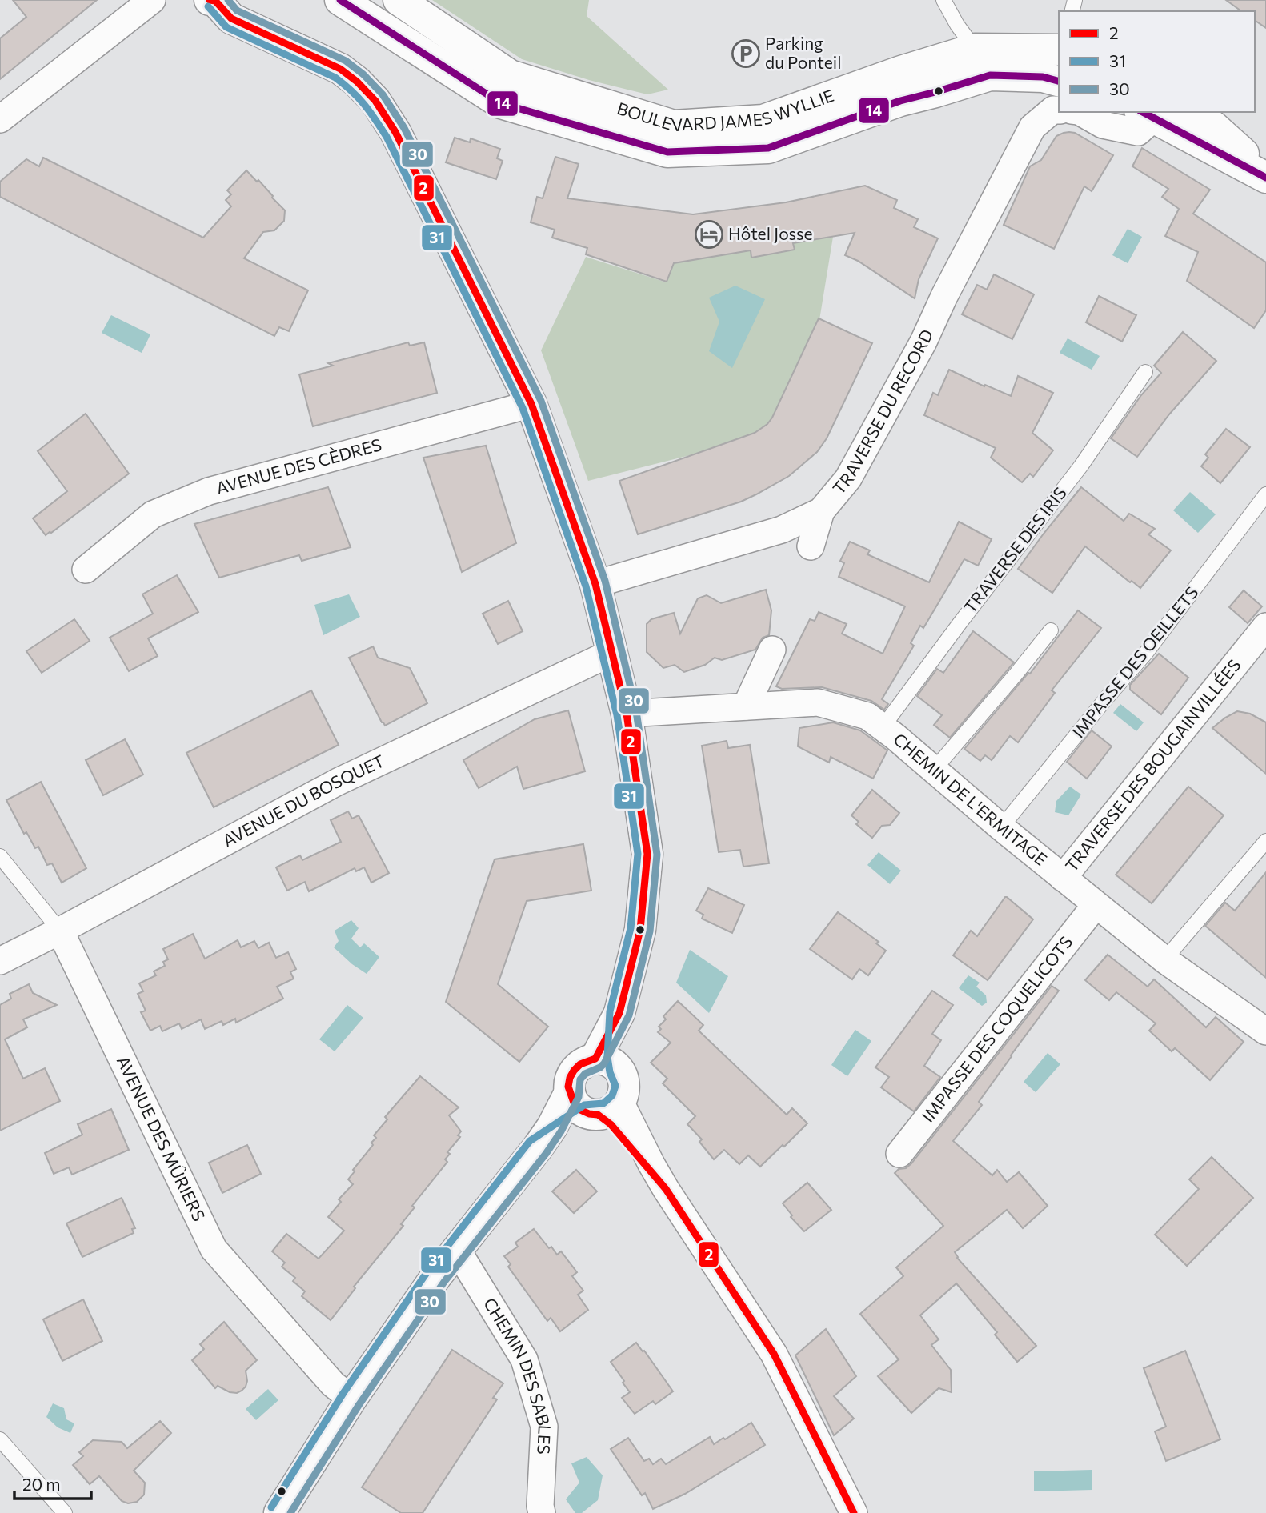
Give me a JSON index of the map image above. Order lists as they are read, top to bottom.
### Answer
{
  "streets": {
    "street": [
      "BOULEVARD JAMES WYLLIE",
      "TRAVERSE DU RECORD",
      "AVENUE DES CÈDRES",
      "TRAVERSE DES BOUGAINVILLÉES",
      "CHEMIN DE L'ERMITAGE",
      "AVENUE DU BOSQUET",
      "IMPASSE DES COQUELICOTS",
      "AVENUE DES MÛRIERS",
      "CHEMIN DES SABLES"
    ],
    "lane": ["TRAVERSE DES IRIS", "IMPASSE DES OEILLETS"]
  },
  "crossings": [
    ["TRAVERSE DES IRIS", "CHEMIN DE L'ERMITAGE"],
    ["IMPASSE DES OEILLETS", "CHEMIN DE L'ERMITAGE"],
    ["TRAVERSE DES BOUGAINVILLÉES", "CHEMIN DE L'ERMITAGE"],
    ["CHEMIN DE L'ERMITAGE", "IMPASSE DES COQUELICOTS"],
    ["AVENUE DU BOSQUET", "AVENUE DES MÛRIERS"]
  ],
  "places": {
    "parking": ["Parking du Ponteil"],
    "hotel": ["Hôtel Josse"]
  },
  "lines": [
    "transit line 2",
    "transit line 30",
    "transit line 14",
    "transit line 31"
  ],
  "legend": ["2", "31", "30"],
  "scale_bar": "20 m"
}
